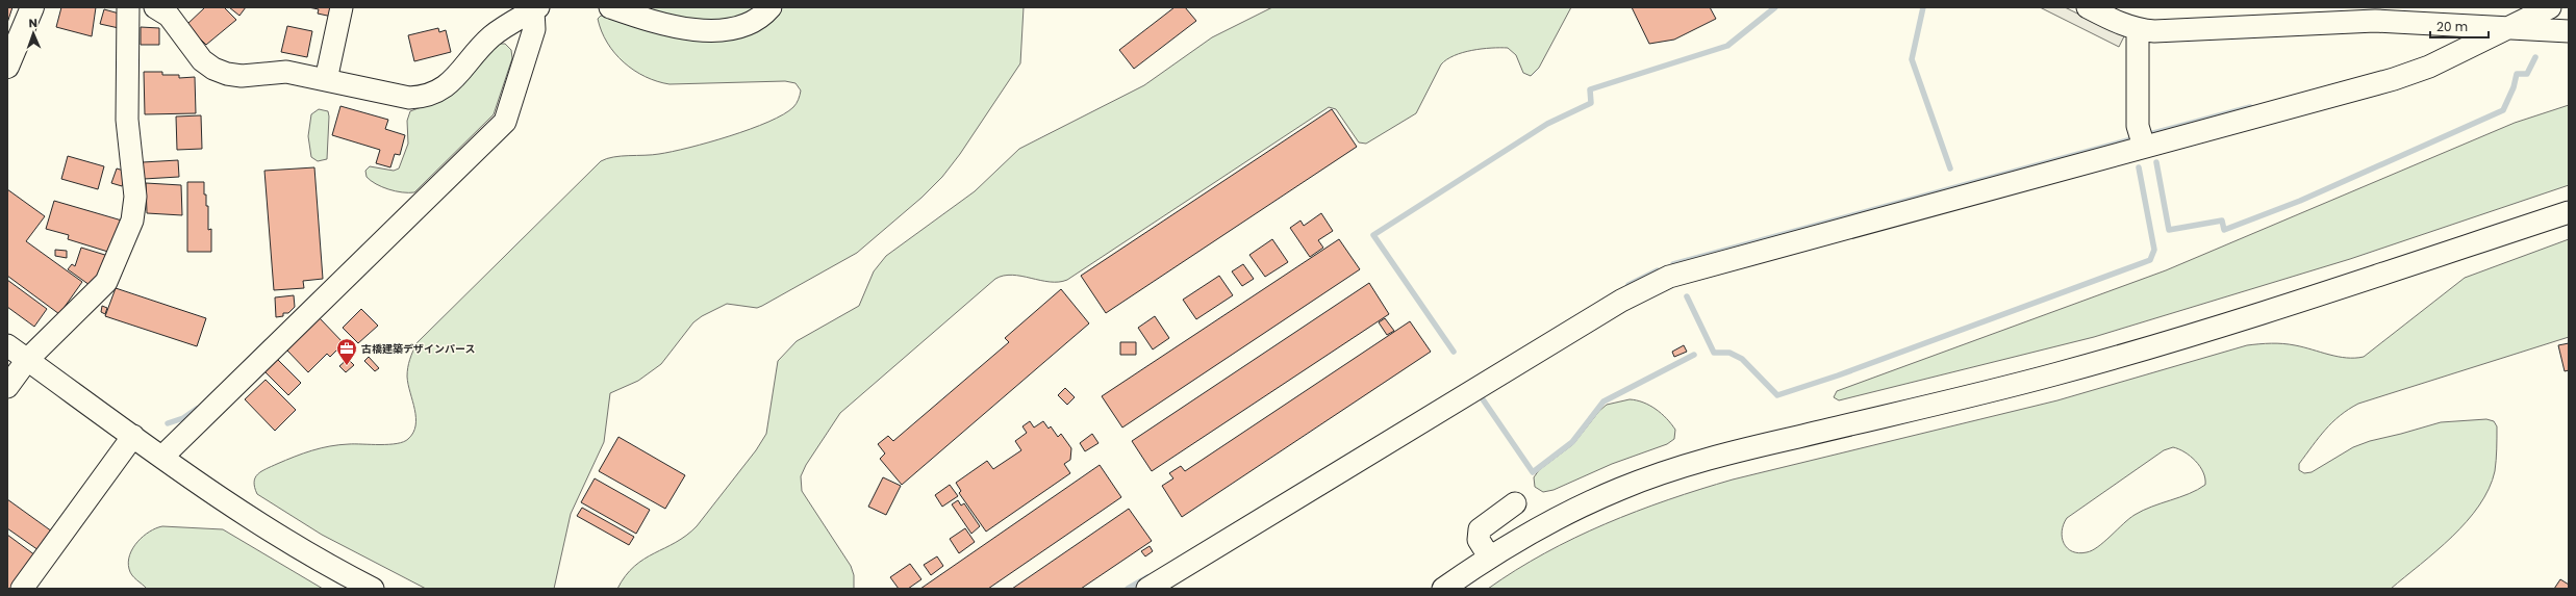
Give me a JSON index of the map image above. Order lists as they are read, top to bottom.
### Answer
{
  "places": {
    "office": ["古橋建築デザインパース"]
  },
  "scale_bar": "20 m",
  "north": "top"
}
